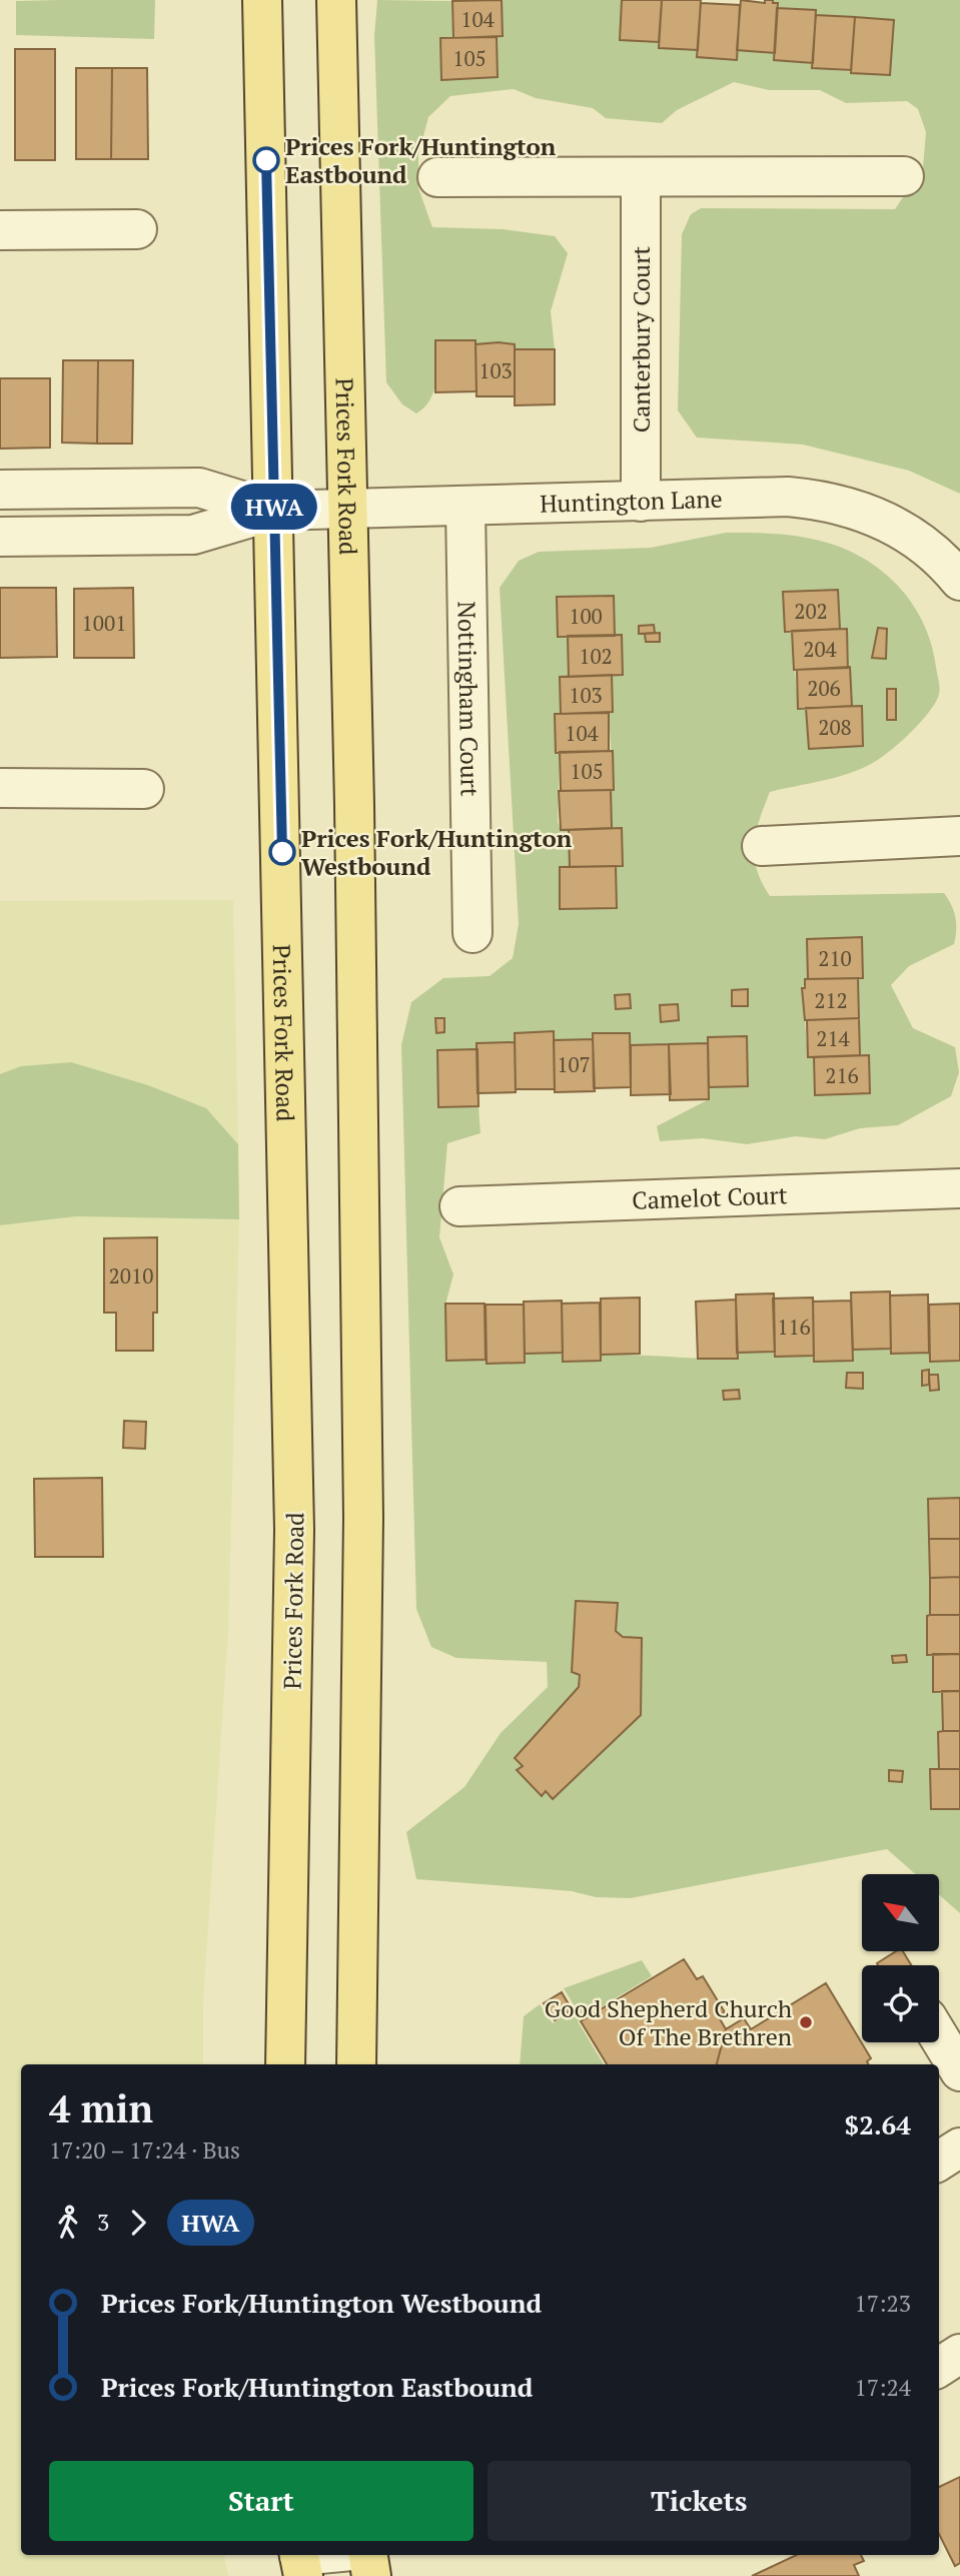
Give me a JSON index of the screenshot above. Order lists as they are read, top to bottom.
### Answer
{
  "streets": {
    "main road": ["Prices Fork Road"],
    "street": [
      "Canterbury Court",
      "Huntington Lane",
      "Nottingham Court",
      "Camelot Court"
    ]
  },
  "crossings": [
    ["Canterbury Court", "Huntington Lane"],
    ["Prices Fork Road", "Huntington Lane"],
    ["Huntington Lane", "Nottingham Court"]
  ],
  "places": ["Prices Fork/Huntington Eastbound", "Prices Fork/Huntington Westbound", "Good Shepherd Church Of The Brethren"],
  "lines": ["bus line HWA"],
  "house_numbers": [
    "104",
    "105",
    "103",
    "202",
    "100",
    "1001",
    "204",
    "102",
    "206",
    "103",
    "208",
    "104",
    "105",
    "210",
    "212",
    "214",
    "107",
    "216",
    "2010",
    "116"
  ],
  "north": "top left",
  "page": {
    "on_map": "HWA",
    "heading": ["4 min", "17:20 – 17:24 · Bus", "$2.64"],
    "legs": ["3", "HWA"],
    "list": [
      {
        "name": "Prices Fork/Huntington Westbound",
        "value": "17:23"
      },
      {
        "name": "Prices Fork/Huntington Eastbound",
        "value": "17:24"
      }
    ],
    "buttons": ["Start", "Tickets"]
  }
}
